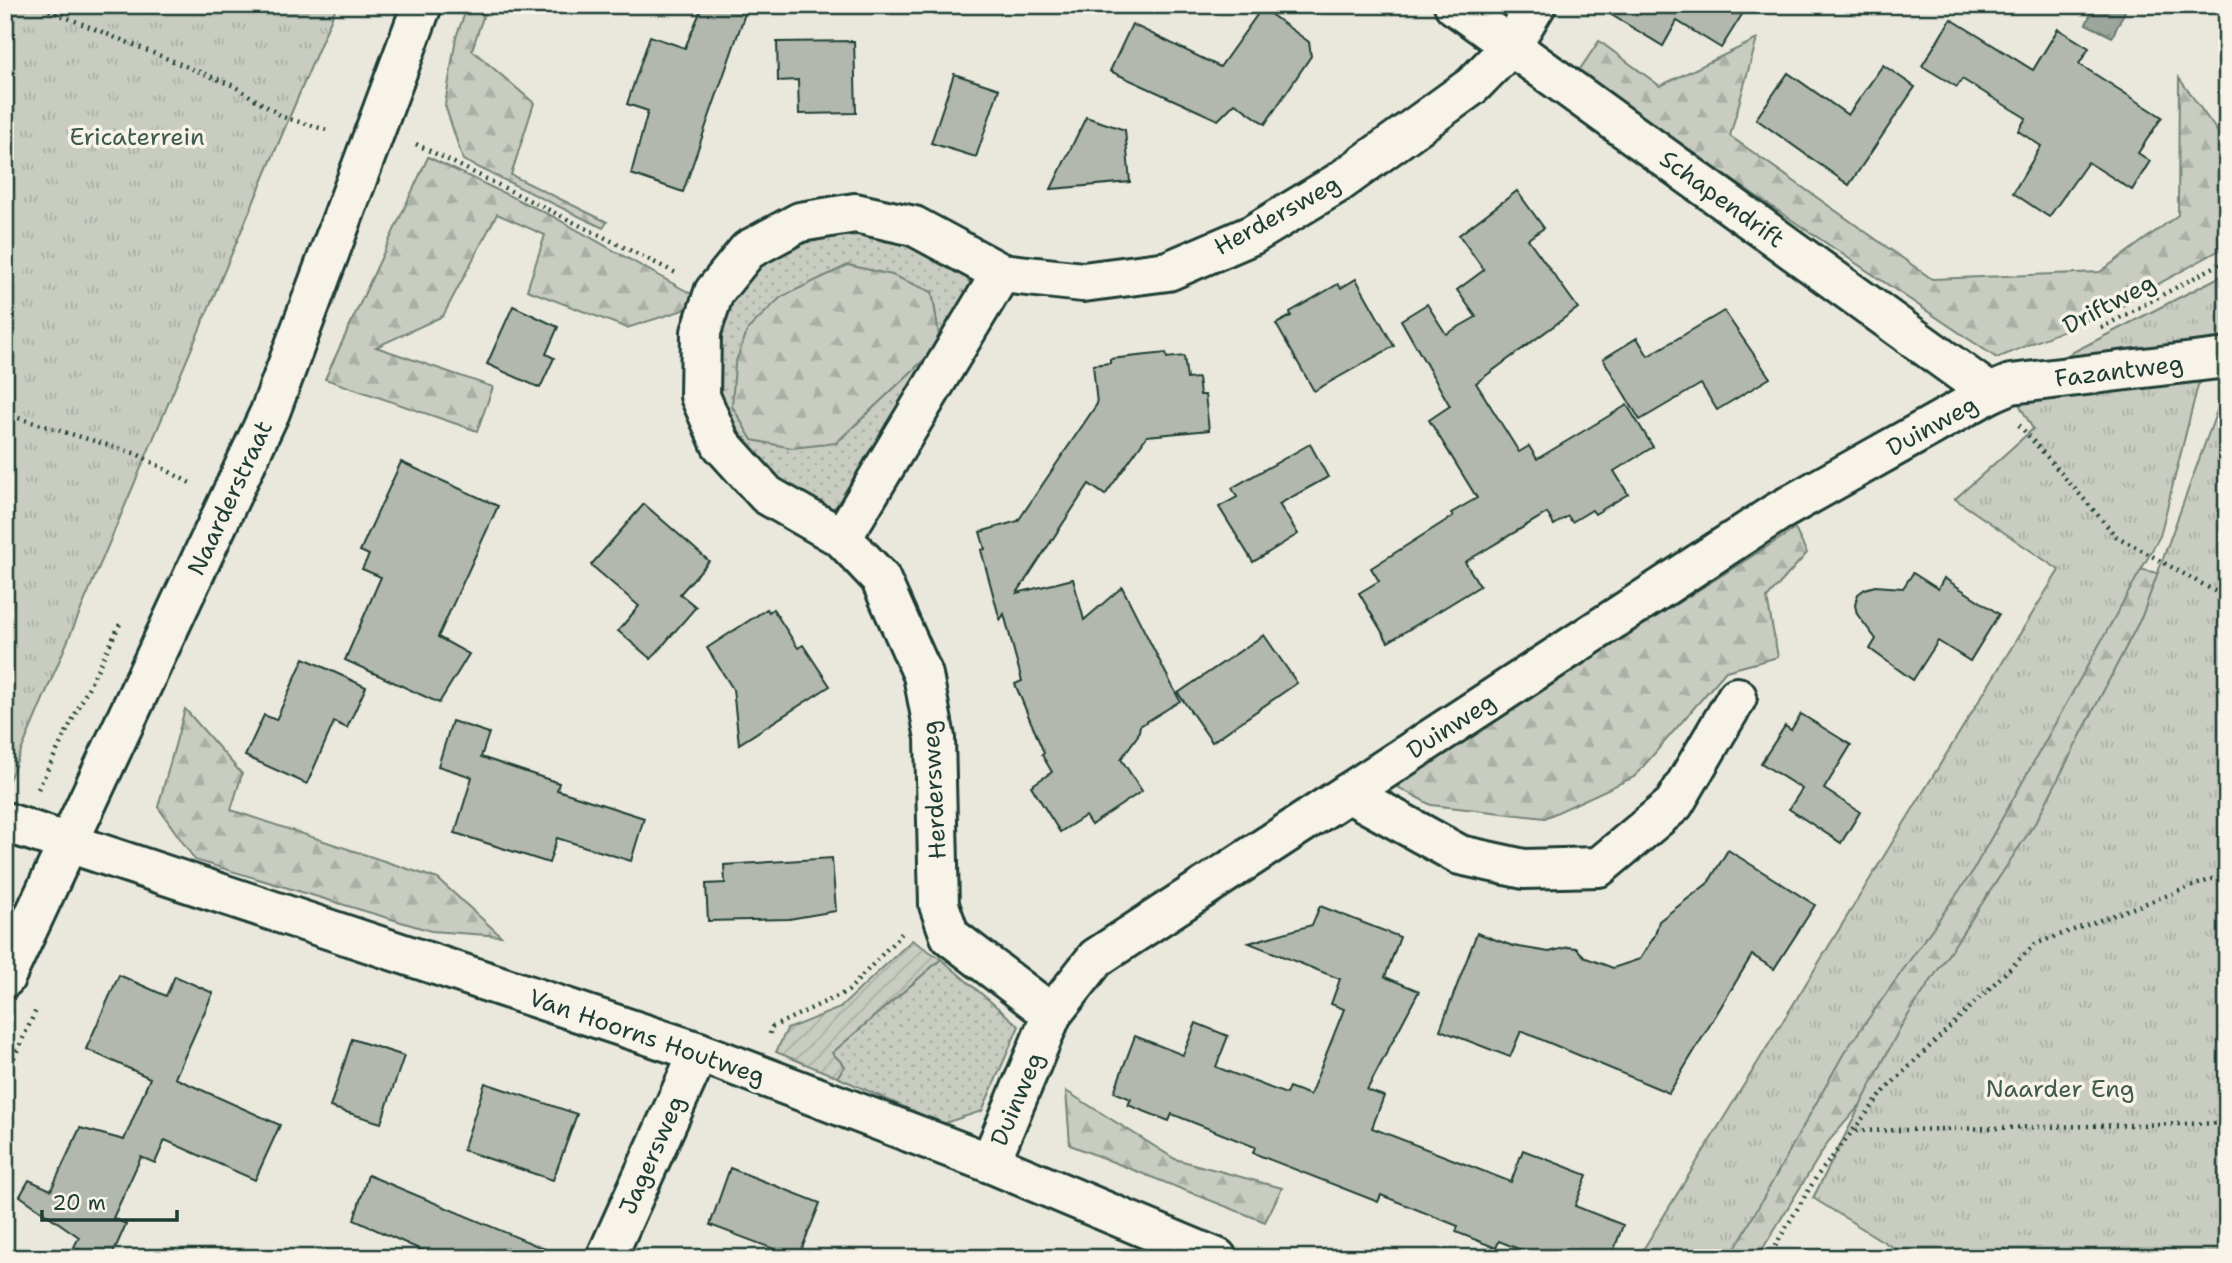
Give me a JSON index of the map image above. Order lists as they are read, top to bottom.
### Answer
{
  "streets": {
    "street": [
      "Schapendrift",
      "Herdersweg",
      "Fazantweg",
      "Duinweg",
      "Naarderstraat",
      "Van Hoorns Houtweg",
      "Jagersweg"
    ],
    "path": ["Driftweg"]
  },
  "crossings": [
    ["Schapendrift", "Herdersweg"],
    ["Schapendrift", "Fazantweg"],
    ["Schapendrift", "Duinweg"],
    ["Herdersweg", "Duinweg"],
    ["Fazantweg", "Duinweg"],
    ["Duinweg", "Van Hoorns Houtweg"],
    ["Naarderstraat", "Van Hoorns Houtweg"],
    ["Van Hoorns Houtweg", "Jagersweg"]
  ],
  "parks": ["Ericaterrein", "Naarder Eng"],
  "scale_bar": "20 m"
}
